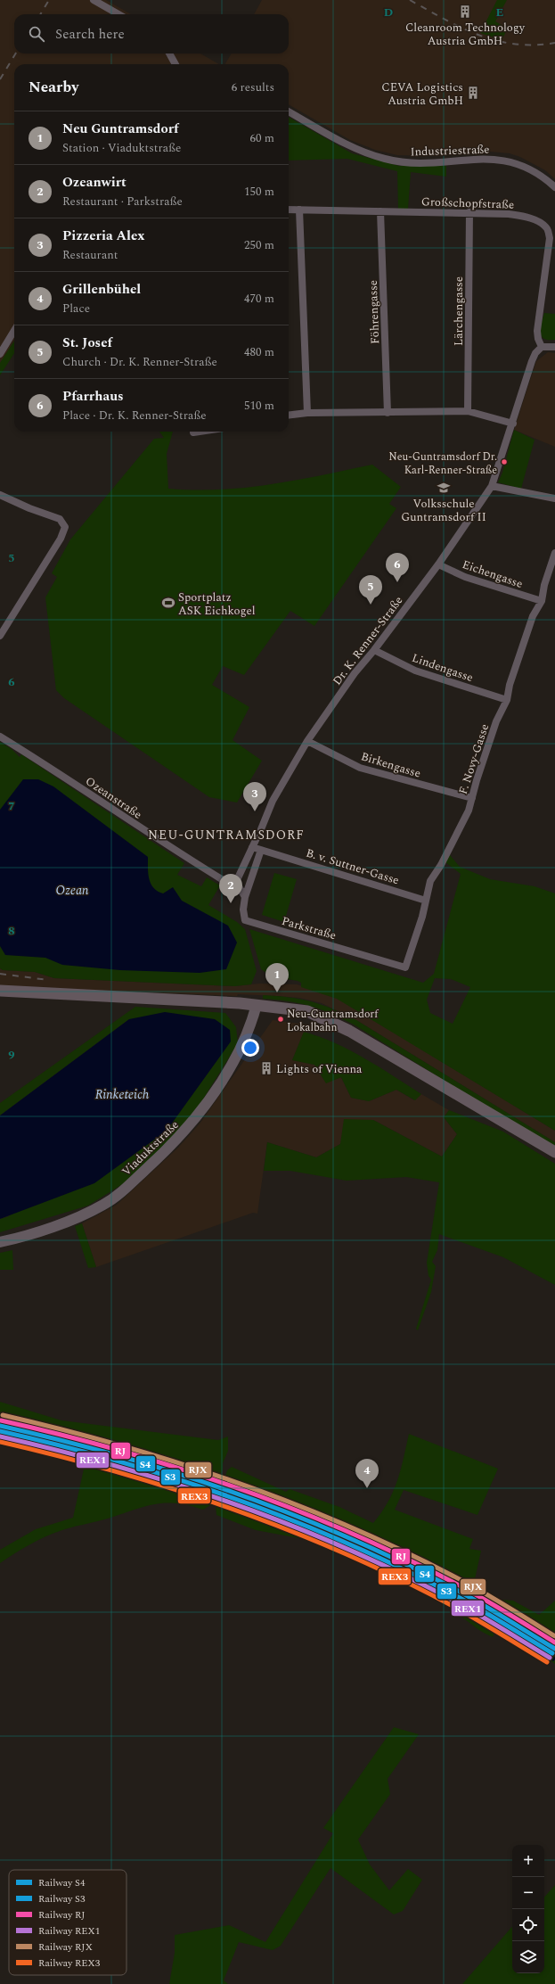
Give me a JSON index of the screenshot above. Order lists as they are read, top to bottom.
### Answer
{
  "streets": {
    "street": [
      "Industriestraße",
      "Großschopfstraße",
      "Lärchengasse",
      "Föhrengasse",
      "Eichengasse",
      "Dr. K. Renner-Straße",
      "Lindengasse",
      "F. Novy-Gasse",
      "Birkengasse",
      "Ozeanstraße",
      "B. v. Suttner-Gasse",
      "Parkstraße",
      "Viaduktstraße"
    ]
  },
  "crossings": [
    ["Großschopfstraße", "Lärchengasse"],
    ["Großschopfstraße", "Föhrengasse"],
    ["Großschopfstraße", "Dr. K. Renner-Straße"],
    ["Eichengasse", "Dr. K. Renner-Straße"],
    ["Eichengasse", "F. Novy-Gasse"],
    ["Dr. K. Renner-Straße", "Lindengasse"],
    ["Dr. K. Renner-Straße", "Birkengasse"],
    ["Lindengasse", "F. Novy-Gasse"],
    ["F. Novy-Gasse", "Birkengasse"],
    ["F. Novy-Gasse", "B. v. Suttner-Gasse"],
    ["F. Novy-Gasse", "Parkstraße"]
  ],
  "districts": ["NEU-GUNTRAMSDORF"],
  "water": ["Ozean", "Rinketeich"],
  "places": {
    "building": ["Cleanroom Technology Austria GmbH", "CEVA Logistics Austria GmbH", "Lights of Vienna"],
    "other": ["Neu-Guntramsdorf Dr. Karl-Renner-Straße", "Neu-Guntramsdorf Lokalbahn"],
    "school or university": ["Volksschule Guntramsdorf II"],
    "sports": ["Sportplatz ASK Eichkogel"]
  },
  "lines": [
    "rail line RJX",
    "rail line RJ",
    "rail line S4",
    "rail line S3",
    "rail line REX1",
    "rail line REX3"
  ],
  "legend": [
    "Railway S4",
    "Railway S3",
    "Railway RJ",
    "Railway REX1",
    "Railway RJX",
    "Railway REX3"
  ],
  "page": {
    "search": "Search here",
    "heading": ["Nearby", "6 results"],
    "list": [
      {
        "mark": "1",
        "name": "Neu Guntramsdorf",
        "note": "Station · Viaduktstraße",
        "value": "60 m"
      },
      {
        "mark": "2",
        "name": "Ozeanwirt",
        "note": "Restaurant · Parkstraße",
        "value": "150 m"
      },
      {
        "mark": "3",
        "name": "Pizzeria Alex",
        "note": "Restaurant",
        "value": "250 m"
      },
      {
        "mark": "4",
        "name": "Grillenbühel",
        "note": "Place",
        "value": "470 m"
      },
      {
        "mark": "5",
        "name": "St. Josef",
        "note": "Church · Dr. K. Renner-Straße",
        "value": "480 m"
      },
      {
        "mark": "6",
        "name": "Pfarrhaus",
        "note": "Place · Dr. K. Renner-Straße",
        "value": "510 m"
      }
    ],
    "pins": [
      "6",
      "5",
      "3",
      "2",
      "1",
      "4"
    ],
    "map_buttons": ["+", "−"]
  },
  "grid": {
    "columns": ["D", "E"],
    "rows": [
      "5",
      "6",
      "7",
      "8",
      "9"
    ]
  }
}
